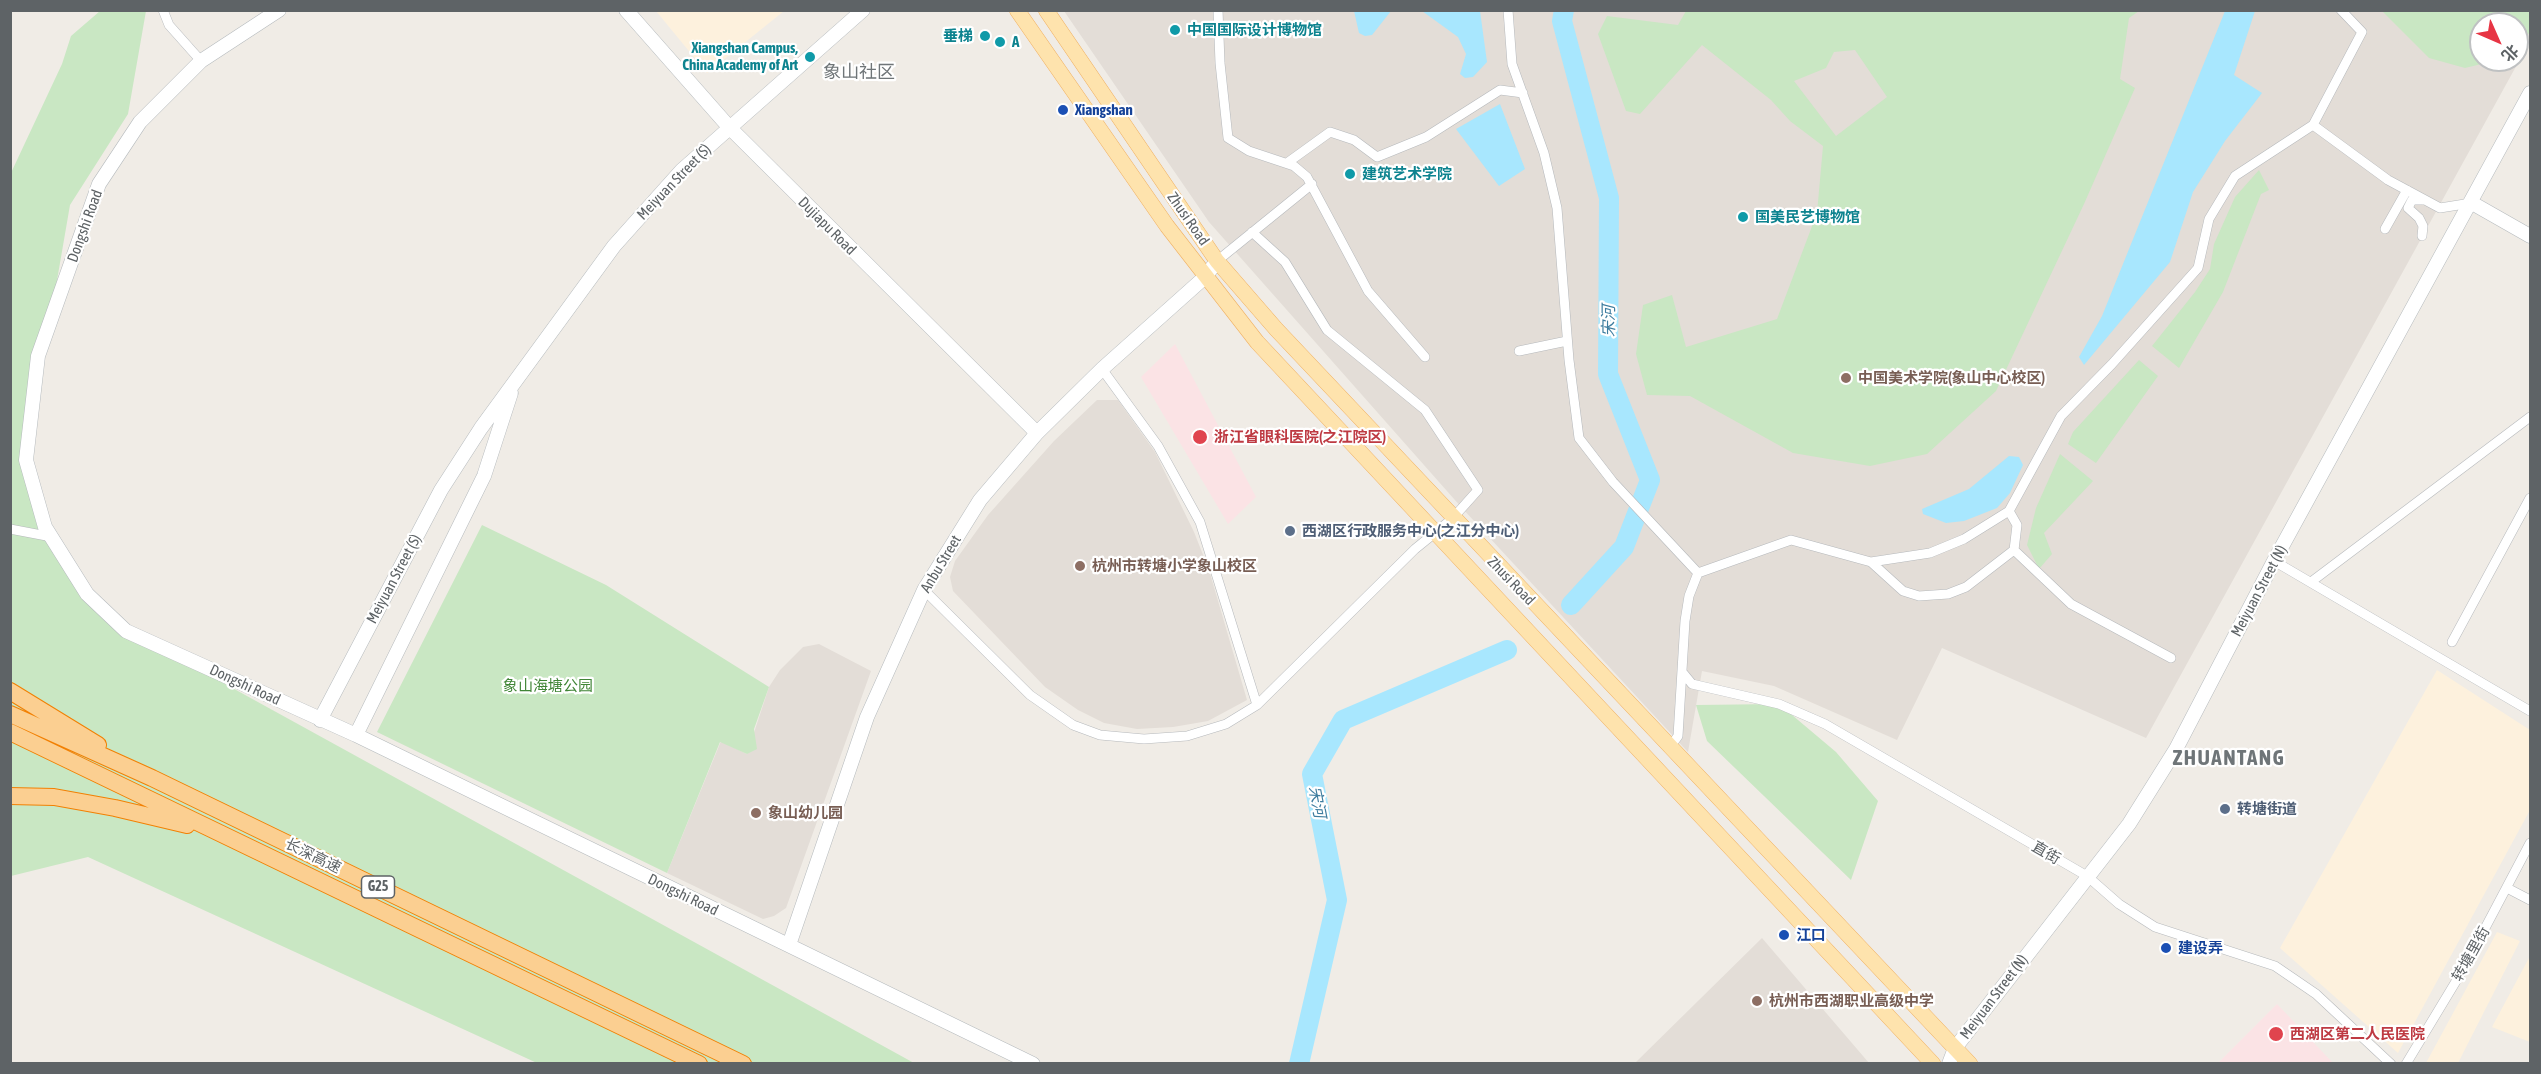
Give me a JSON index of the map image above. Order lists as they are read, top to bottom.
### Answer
{
  "streets": {
    "highway": ["长深高速", "G25"],
    "main road": ["Zhusi Road"],
    "street": [
      "Meiyuan Street (S)",
      "Dongshi Road",
      "Dujiapu Road",
      "Anbu Street",
      "Meiyuan Street (N)",
      "直街",
      "转塘里街"
    ]
  },
  "crossings": [
    ["Meiyuan Street (S)", "Dongshi Road"],
    ["Meiyuan Street (S)", "Dujiapu Road"],
    ["Zhusi Road", "Anbu Street"],
    ["Zhusi Road", "Meiyuan Street (N)"],
    ["Dongshi Road", "Anbu Street"],
    ["Dujiapu Road", "Anbu Street"],
    ["Meiyuan Street (N)", "直街"]
  ],
  "districts": ["象山社区", "ZHUANTANG"],
  "water": ["宋河"],
  "parks": ["象山海塘公园"],
  "places": [
    "中国国际设计博物馆",
    "垂梯",
    "A",
    "Xiangshan Campus, China Academy of Art",
    "Xiangshan",
    "建筑艺术学院",
    "国美民艺博物馆",
    "中国美术学院(象山中心校区)",
    "浙江省眼科医院(之江院区)",
    "西湖区行政服务中心(之江分中心)",
    "杭州市转塘小学象山校区",
    "转塘街道",
    "象山幼儿园",
    "江口",
    "建设弄",
    "杭州市西湖职业高级中学",
    "西湖区第二人民医院"
  ],
  "north": "bottom right"
}
